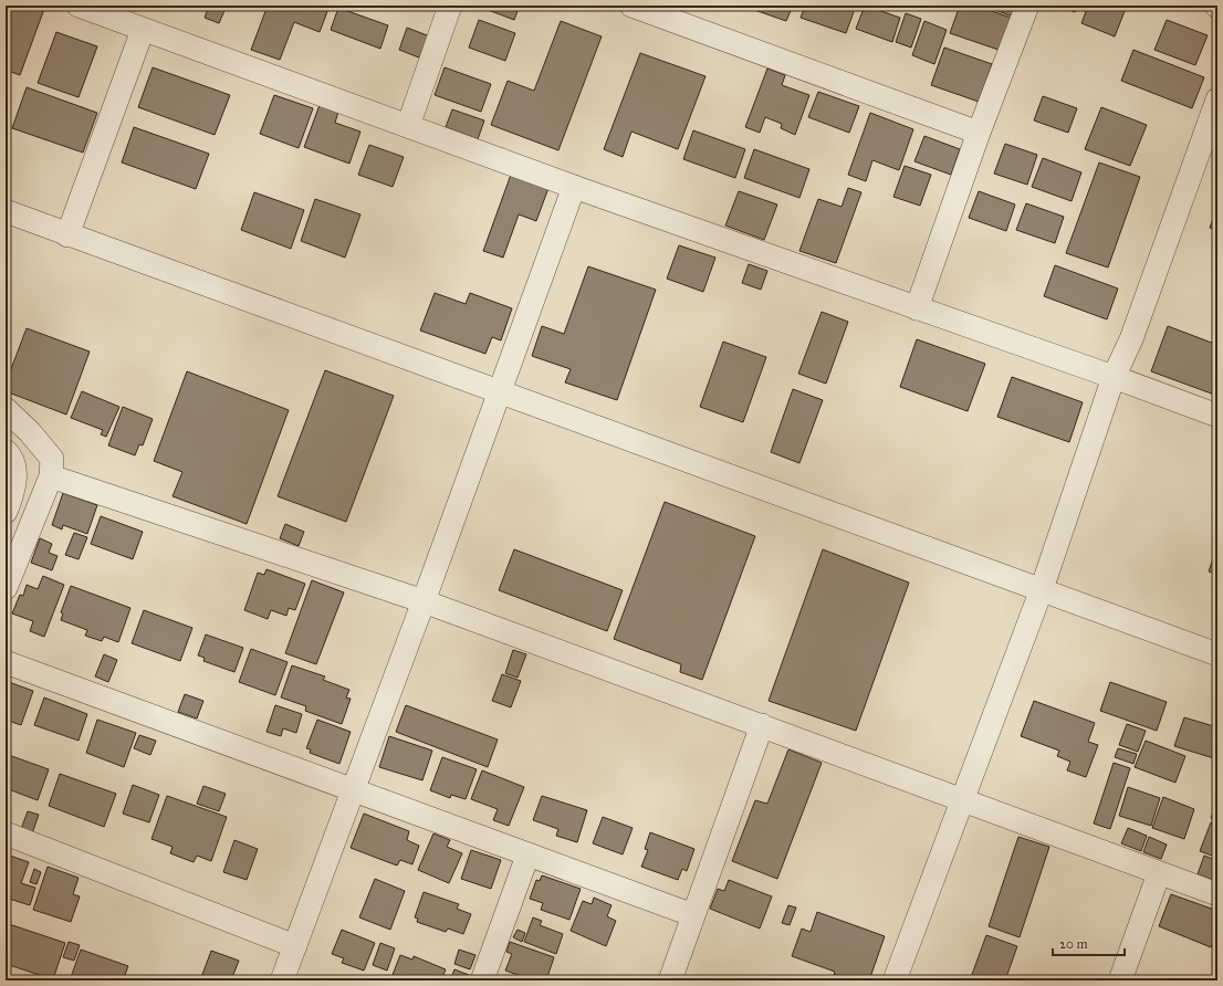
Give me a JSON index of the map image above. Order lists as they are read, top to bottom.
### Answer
{
  "scale_bar": "20 m"
}
